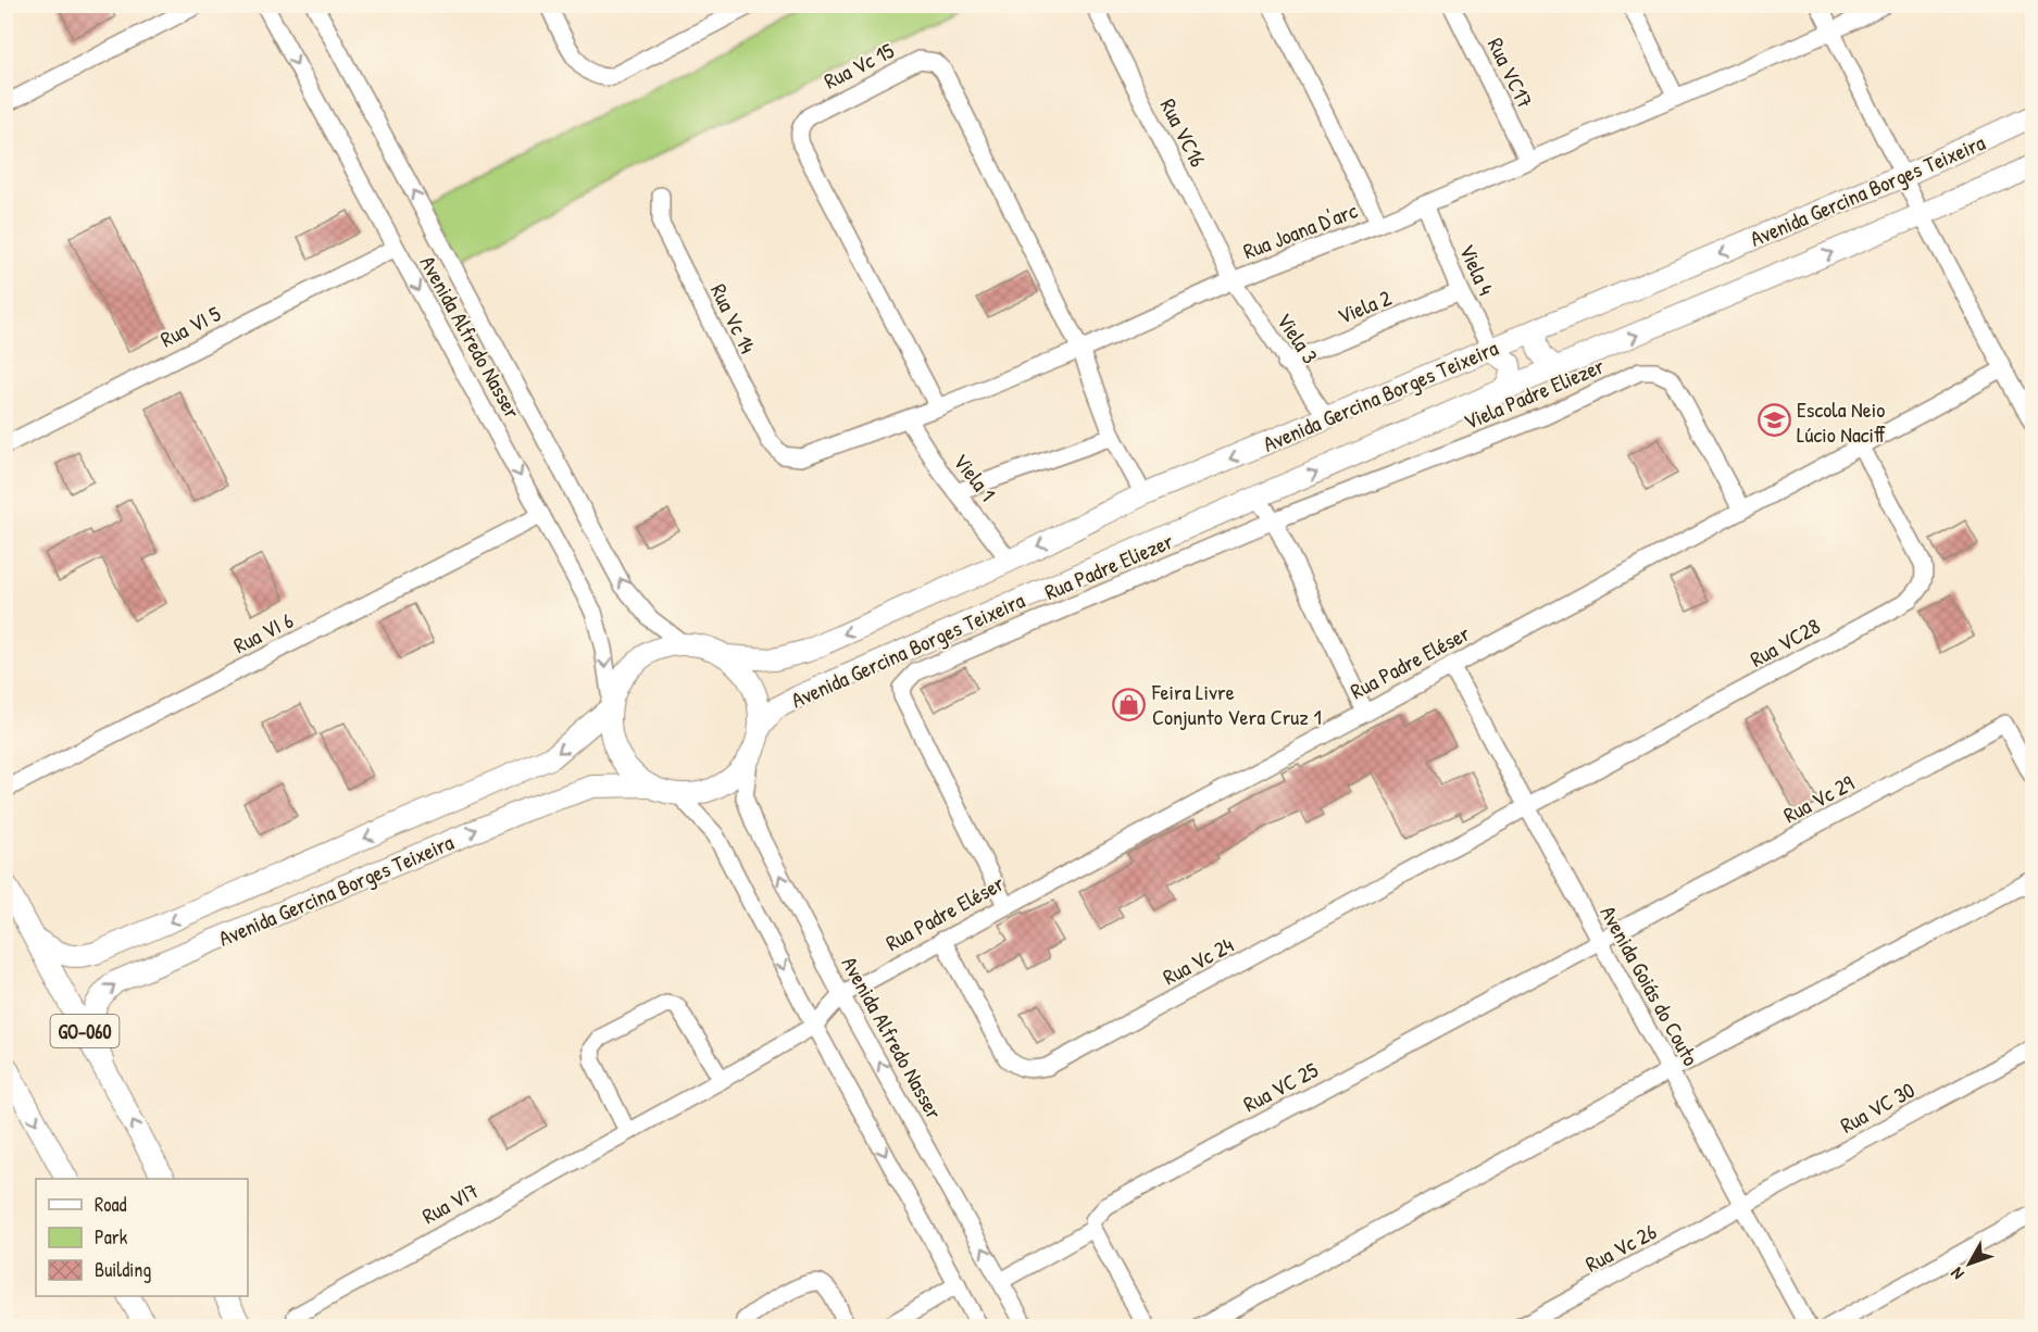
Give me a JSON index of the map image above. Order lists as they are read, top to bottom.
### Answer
{
  "streets": {
    "main road": ["Avenida Gercina Borges Teixeira", "GO-060"],
    "street": [
      "Rua Vc 15",
      "Rua VC17",
      "Rua VC16",
      "Rua Joana D'arc",
      "Viela 4",
      "Viela 2",
      "Rua Vc 14",
      "Rua VI 5",
      "Avenida Alfredo Nasser",
      "Viela 3",
      "Viela Padre Eliezer",
      "Viela 1",
      "Rua Padre Eliezer",
      "Rua VI 6",
      "Rua VC28",
      "Rua Padre Eléser",
      "Rua Vc 29",
      "Rua Vc 24",
      "Avenida Goiás do Couto",
      "Rua VC 25",
      "Rua VC 30",
      "Rua VI7",
      "Rua Vc 26"
    ]
  },
  "crossings": [
    ["Rua Vc 15", "Rua Joana D'arc"],
    ["Rua VC17", "Rua Joana D'arc"],
    ["Rua VC16", "Rua Joana D'arc"],
    ["Rua VC16", "Viela 3"],
    ["Avenida Gercina Borges Teixeira", "Viela 4"],
    ["Avenida Gercina Borges Teixeira", "Avenida Alfredo Nasser"],
    ["Avenida Gercina Borges Teixeira", "Viela 3"],
    ["Avenida Gercina Borges Teixeira", "Viela 1"],
    ["Avenida Gercina Borges Teixeira", "GO-060"],
    ["Rua Joana D'arc", "Viela 4"],
    ["Rua Joana D'arc", "Rua Vc 14"],
    ["Rua Joana D'arc", "Viela 3"],
    ["Rua Joana D'arc", "Viela 1"],
    ["Viela 4", "Viela 2"],
    ["Viela 2", "Viela 3"],
    ["Rua VI 5", "Avenida Alfredo Nasser"],
    ["Avenida Alfredo Nasser", "Rua VI 6"],
    ["Avenida Alfredo Nasser", "Rua Padre Eléser"],
    ["Viela Padre Eliezer", "Rua Padre Eliezer"],
    ["Viela Padre Eliezer", "Rua Padre Eléser"],
    ["Rua Padre Eliezer", "Rua Padre Eléser"],
    ["Rua VC28", "Rua Padre Eléser"],
    ["Rua VC28", "Rua Vc 24"],
    ["Rua VC28", "Avenida Goiás do Couto"],
    ["Rua Padre Eléser", "Rua Vc 24"],
    ["Rua Padre Eléser", "Avenida Goiás do Couto"],
    ["Rua Padre Eléser", "Rua VI7"],
    ["Rua Vc 29", "Avenida Goiás do Couto"],
    ["Rua Vc 29", "Rua VC 25"],
    ["Rua Vc 24", "Avenida Goiás do Couto"],
    ["Avenida Goiás do Couto", "Rua VC 25"],
    ["Avenida Goiás do Couto", "Rua VC 30"],
    ["Avenida Goiás do Couto", "Rua Vc 26"],
    ["Rua VC 30", "Rua Vc 26"]
  ],
  "places": {
    "school or university": ["Escola Neio Lúcio Naciff"],
    "shop": ["Feira Livre Conjunto Vera Cruz 1"]
  },
  "legend": ["Road", "Park", "Building"],
  "north": "bottom left"
}
